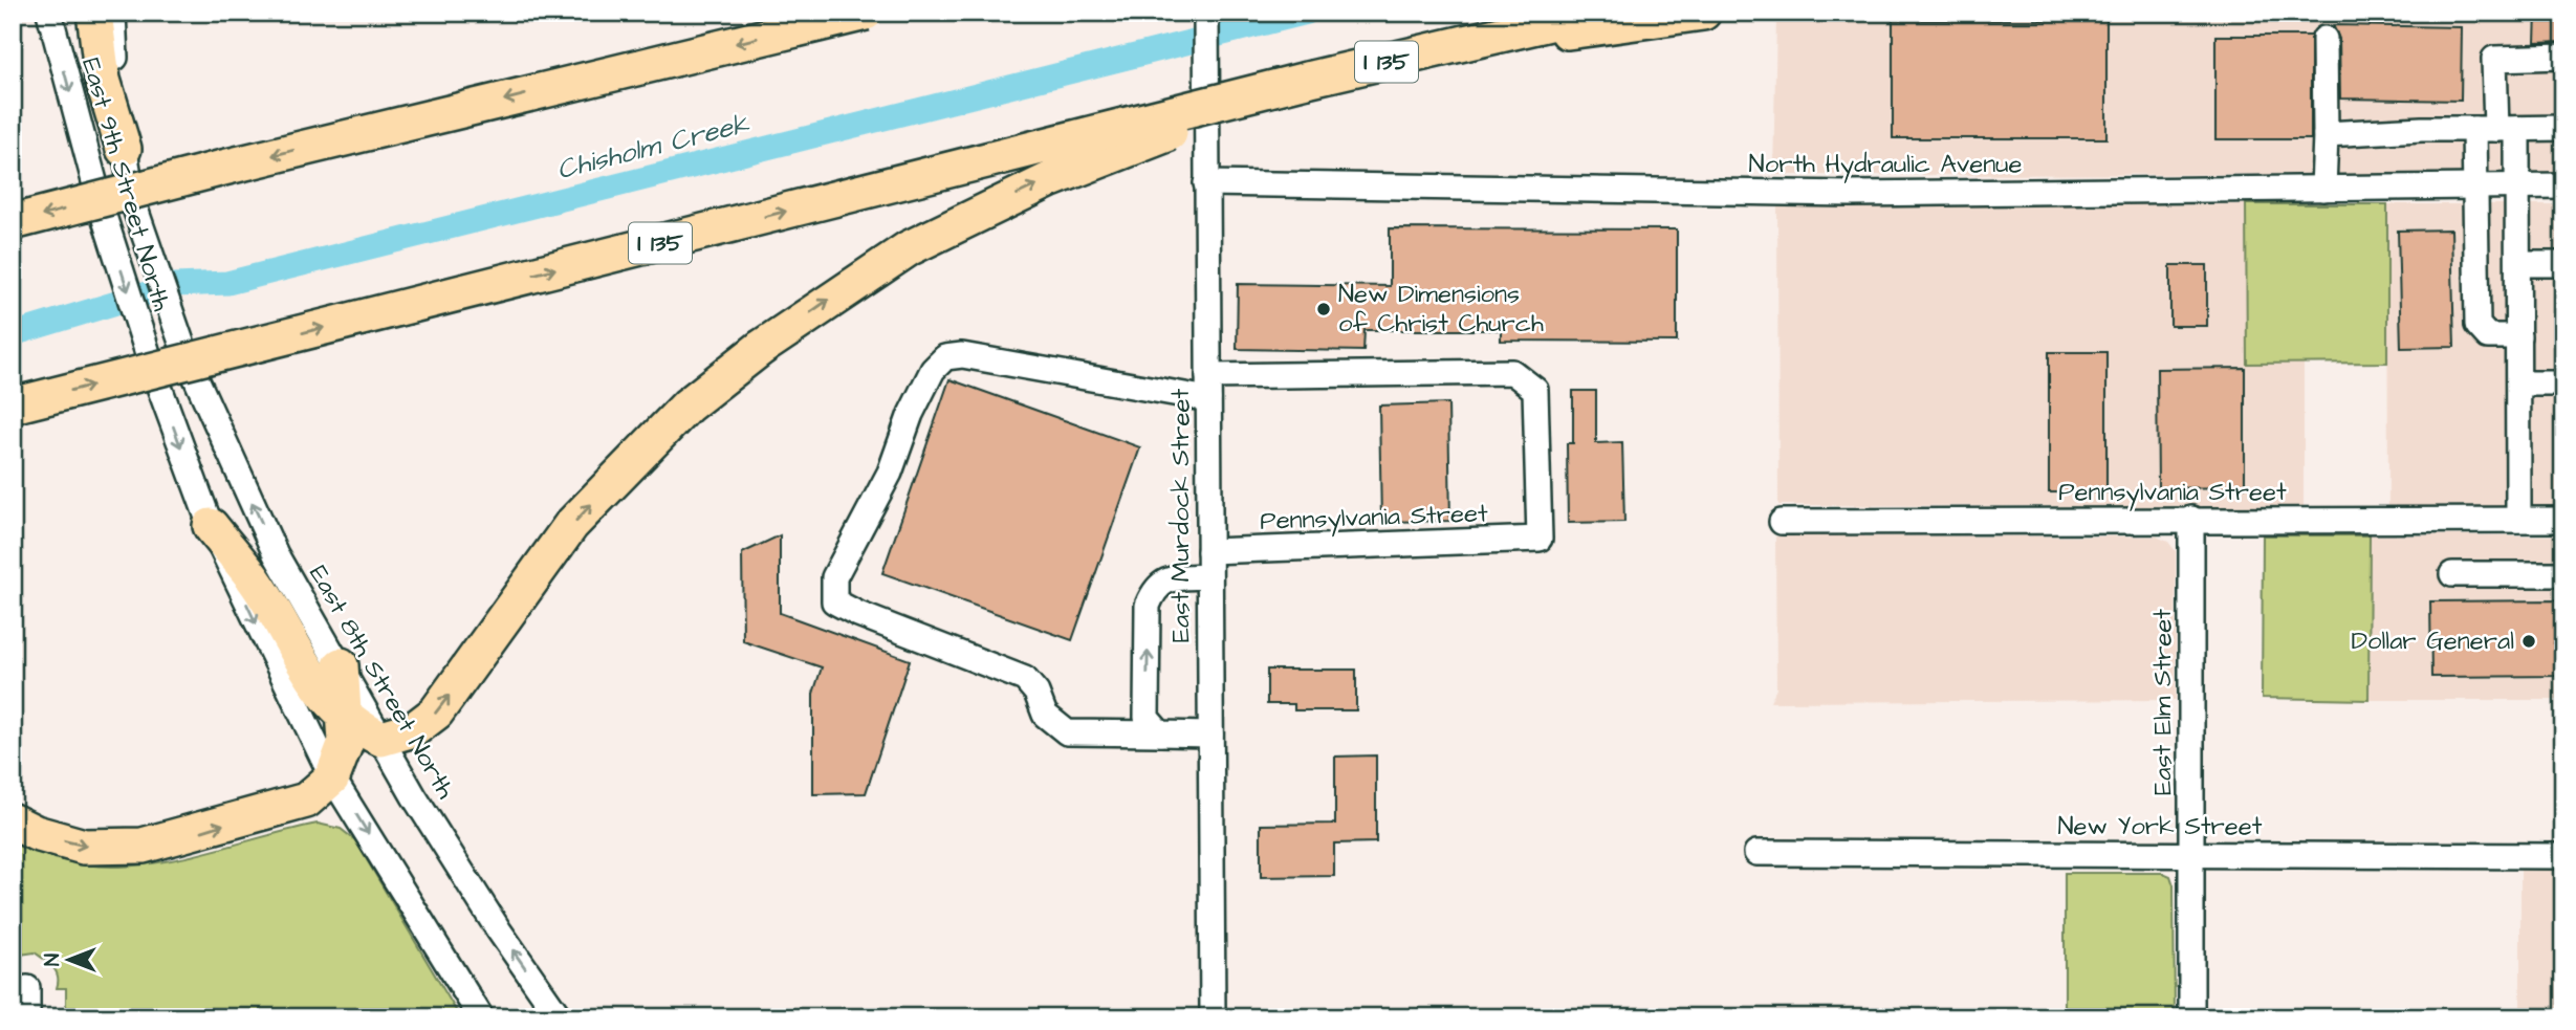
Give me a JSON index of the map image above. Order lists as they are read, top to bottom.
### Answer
{
  "streets": {
    "highway": ["I 135"],
    "street": [
      "North Hydraulic Avenue",
      "East 9th Street North",
      "Pennsylvania Street",
      "East Murdock Street",
      "East 8th Street North",
      "East Elm Street",
      "New York Street"
    ]
  },
  "crossings": [
    ["North Hydraulic Avenue", "East Murdock Street"],
    ["East 9th Street North", "East 8th Street North"],
    ["Pennsylvania Street", "East Murdock Street"],
    ["Pennsylvania Street", "East Elm Street"],
    ["East Elm Street", "New York Street"]
  ],
  "water": ["Chisholm Creek"],
  "places": ["New Dimensions of Christ Church", "Dollar General"],
  "north": "left"
}
